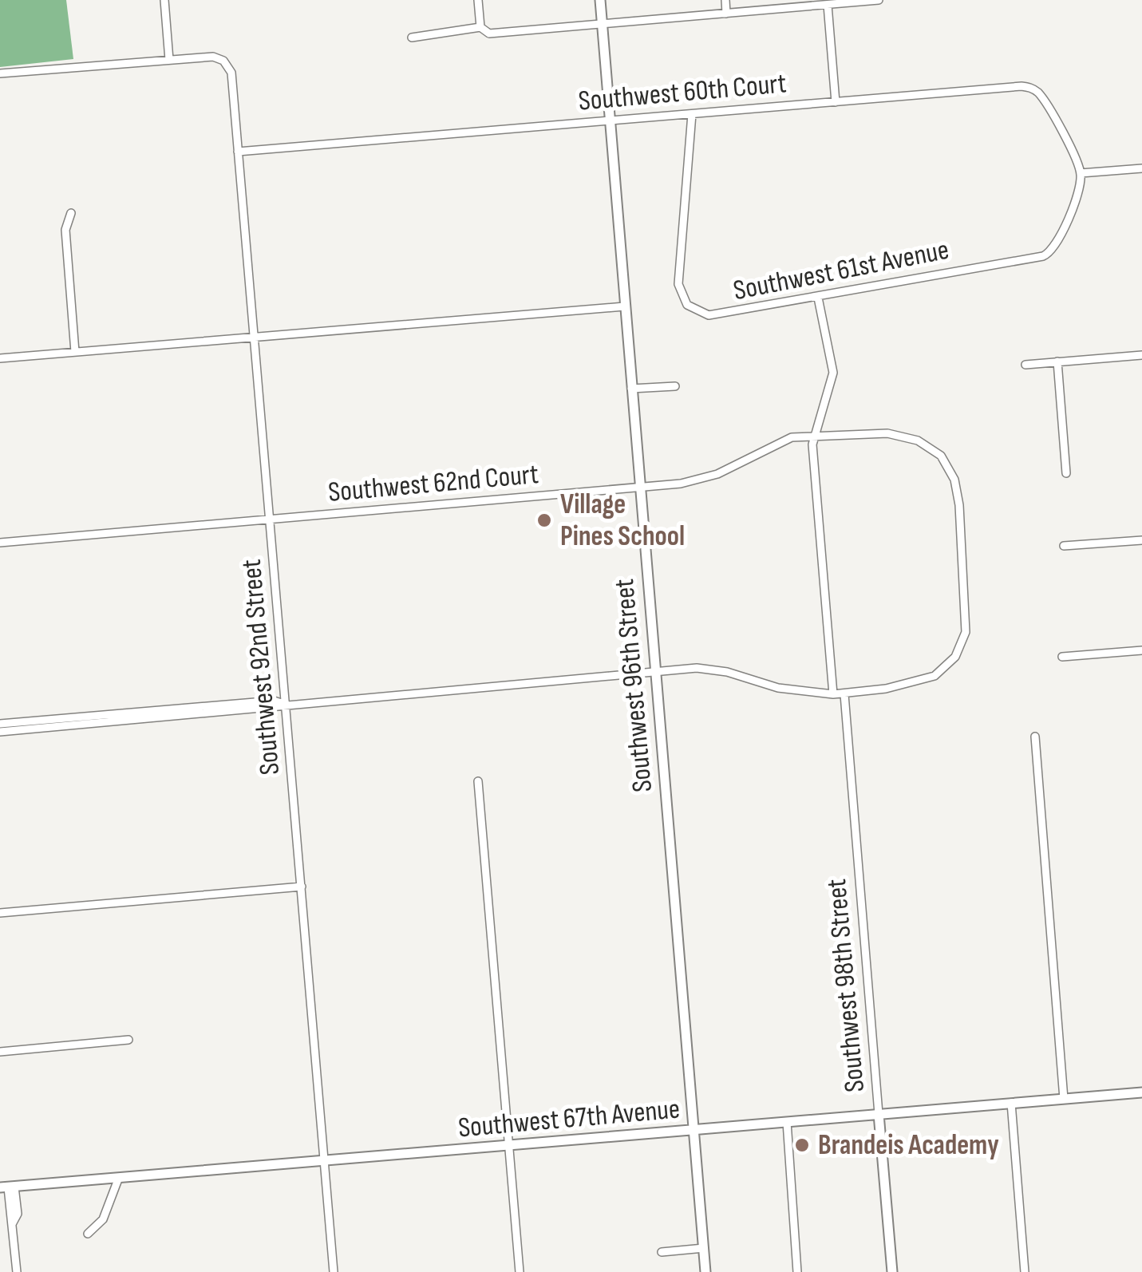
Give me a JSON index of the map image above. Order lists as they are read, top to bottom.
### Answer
{
  "streets": {
    "street": [
      "Southwest 60th Court",
      "Southwest 61st Avenue",
      "Southwest 62nd Court",
      "Southwest 92nd Street",
      "Southwest 96th Street",
      "Southwest 98th Street",
      "Southwest 67th Avenue"
    ]
  },
  "crossings": [
    ["Southwest 60th Court", "Southwest 61st Avenue"],
    ["Southwest 60th Court", "Southwest 92nd Street"],
    ["Southwest 60th Court", "Southwest 96th Street"],
    ["Southwest 62nd Court", "Southwest 92nd Street"],
    ["Southwest 62nd Court", "Southwest 96th Street"],
    ["Southwest 62nd Court", "Southwest 98th Street"],
    ["Southwest 92nd Street", "Southwest 67th Avenue"],
    ["Southwest 96th Street", "Southwest 67th Avenue"],
    ["Southwest 98th Street", "Southwest 67th Avenue"]
  ],
  "places": ["Village Pines School", "Brandeis Academy"]
}
